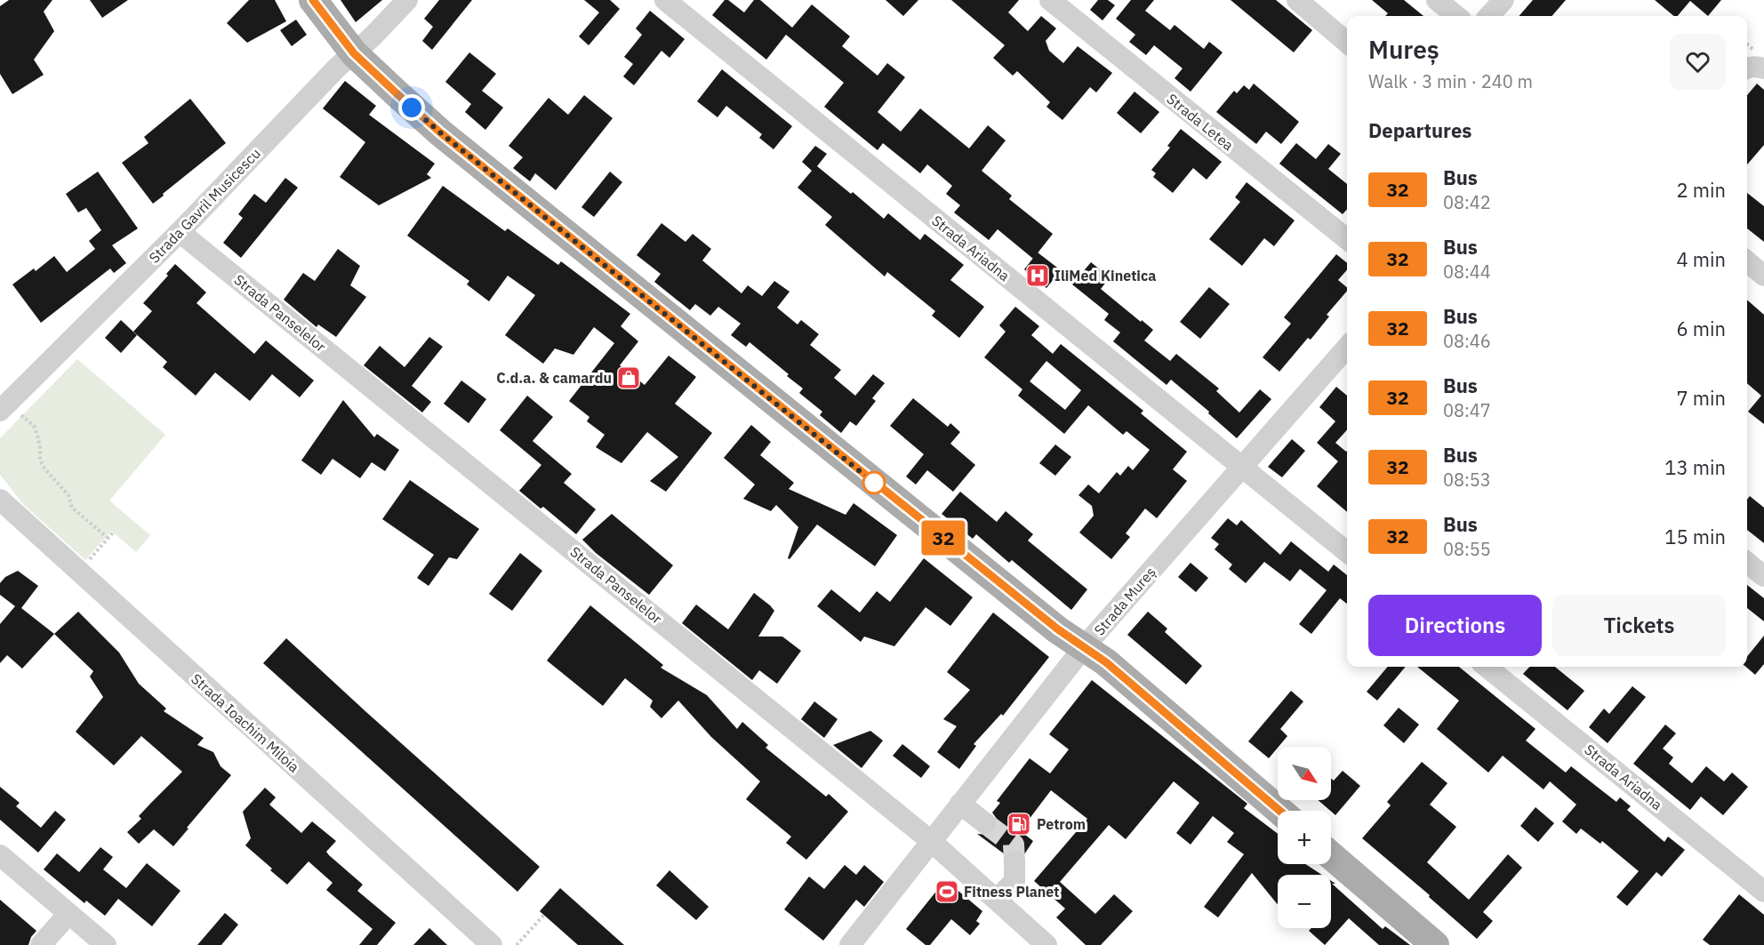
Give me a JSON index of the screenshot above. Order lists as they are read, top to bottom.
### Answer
{
  "streets": {
    "street": [
      "Strada Letea",
      "Strada Gavril Musicescu",
      "Strada Ariadna",
      "Strada Panselelor",
      "Strada Mureș",
      "Strada Ioachim Miloia"
    ]
  },
  "crossings": [
    ["Strada Gavril Musicescu", "Strada Panselelor"],
    ["Strada Ariadna", "Strada Mureș"],
    ["Strada Panselelor", "Strada Mureș"]
  ],
  "places": {
    "hospital": ["IliMed Kinetica"],
    "shop": ["C.d.a. & camardu"],
    "fuel station": ["Petrom"],
    "sports": ["Fitness Planet"]
  },
  "lines": ["bus line 32"],
  "north": "bottom right",
  "page": {
    "on_map": "32",
    "heading": [
      ["Mureș", "Walk · 3 min · 240 m"],
      "Departures"
    ],
    "list": [
      {
        "mark": "32",
        "name": "Bus",
        "note": "08:42",
        "value": "2 min"
      },
      {
        "mark": "32",
        "name": "Bus",
        "note": "08:44",
        "value": "4 min"
      },
      {
        "mark": "32",
        "name": "Bus",
        "note": "08:46",
        "value": "6 min"
      },
      {
        "mark": "32",
        "name": "Bus",
        "note": "08:47",
        "value": "7 min"
      },
      {
        "mark": "32",
        "name": "Bus",
        "note": "08:53",
        "value": "13 min"
      },
      {
        "mark": "32",
        "name": "Bus",
        "note": "08:55",
        "value": "15 min"
      }
    ],
    "buttons": ["Directions", "Tickets"],
    "map_buttons": ["+", "−"]
  }
}
